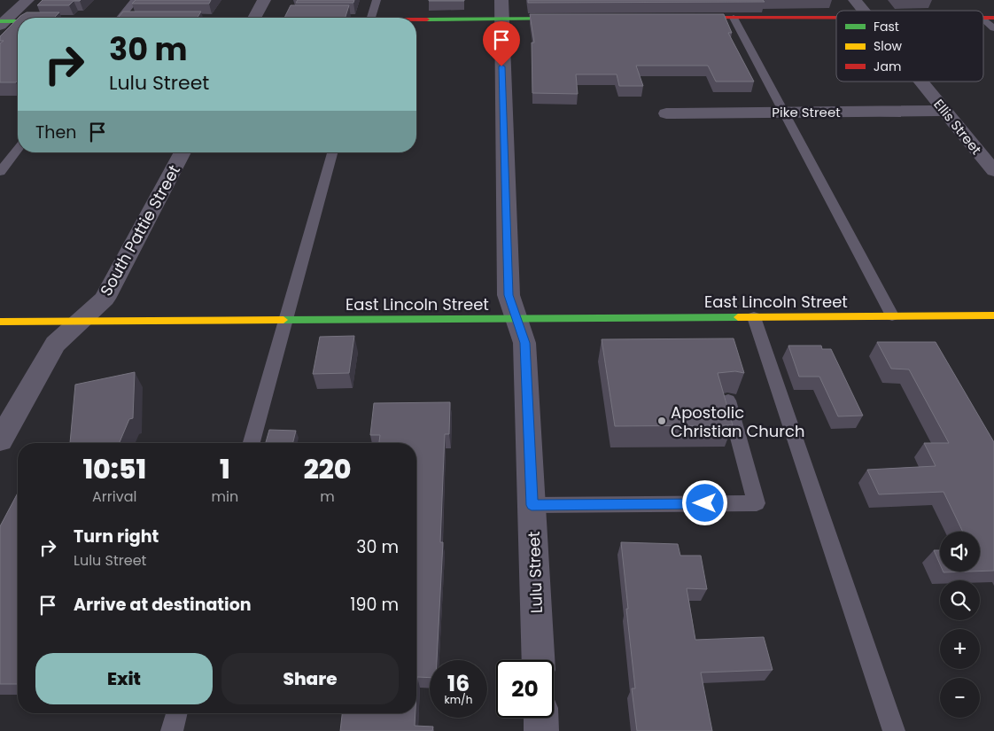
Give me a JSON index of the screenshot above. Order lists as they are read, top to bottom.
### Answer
{
  "streets": {
    "street": [
      "Pike Street",
      "Ellis Street",
      "South Pattie Street",
      "East Lincoln Street",
      "Lulu Street"
    ]
  },
  "crossings": [
    ["Pike Street", "Ellis Street"],
    ["South Pattie Street", "East Lincoln Street"],
    ["East Lincoln Street", "Lulu Street"]
  ],
  "places": ["Apostolic Christian Church"],
  "legend": ["Fast", "Slow", "Jam"],
  "page": {
    "turn": ["30 m", "Lulu Street"],
    "then": "Then",
    "eta": [
      "10:51",
      "Arrival",
      "1",
      "min",
      "220",
      "m"
    ],
    "list": [
      {
        "name": "Turn right",
        "note": "Lulu Street",
        "value": "30 m"
      },
      {
        "name": "Arrive at destination",
        "value": "190 m"
      }
    ],
    "map_buttons": ["+", "−"],
    "buttons": ["Exit", "Share"],
    "speed": "16 km/h",
    "limit": "20"
  }
}
